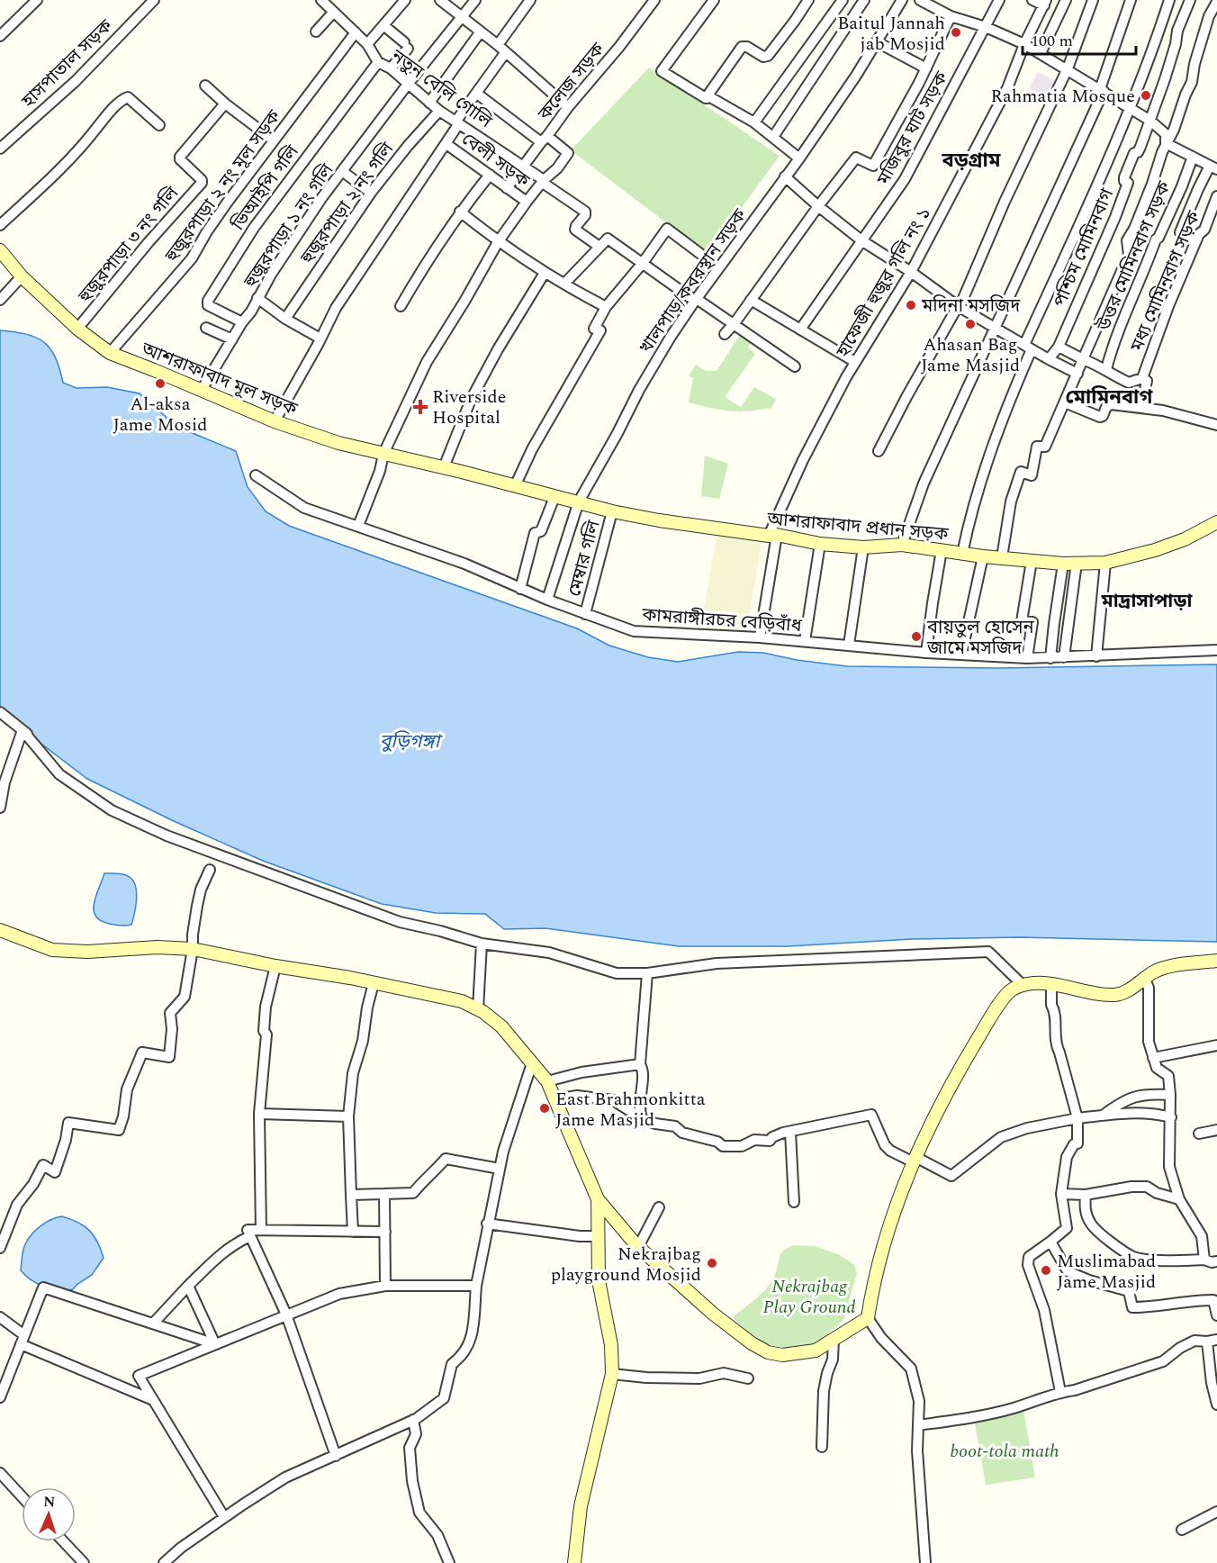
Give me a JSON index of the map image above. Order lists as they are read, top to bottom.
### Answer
{
  "streets": {
    "street": [
      "হাসপাতাল সড়ক",
      "কলেজ সড়ক",
      "নতুন বেলি গোলি",
      "মজিবুর ঘাট সড়ক",
      "বেলী সড়ক",
      "হুজুরপাড়া ২ নং মূল সড়ক",
      "ভিআইপি গলি",
      "হুজুরপাড়া ২ নং গলি",
      "হুজুরপাড়া ১ নং গলি",
      "হুজুরপাড়া ৩ নং গলি",
      "পশ্চিম মোমিনবাগ",
      "উত্তর মোমিনবাগ সড়ক",
      "খালপাড়/কবরস্থান সড়ক",
      "মধ্য মোমিনবাগ সড়ক",
      "হাফেজী হুজুর গলি নং ১",
      "আশরাফাবাদ মূল সড়ক",
      "আশরাফাবাদ প্রধান সড়ক",
      "মেম্বার গলি",
      "কামরাঙ্গীরচর বেড়িবাঁধ"
    ]
  },
  "crossings": [
    ["কলেজ সড়ক", "নতুন বেলি গোলি"],
    ["কলেজ সড়ক", "বেলী সড়ক"],
    ["নতুন বেলি গোলি", "বেলী সড়ক"],
    ["নতুন বেলি গোলি", "হুজুরপাড়া ২ নং মূল সড়ক"],
    ["নতুন বেলি গোলি", "ভিআইপি গলি"],
    ["নতুন বেলি গোলি", "হুজুরপাড়া ২ নং গলি"],
    ["নতুন বেলি গোলি", "হুজুরপাড়া ১ নং গলি"],
    ["হুজুরপাড়া ২ নং মূল সড়ক", "আশরাফাবাদ মূল সড়ক"],
    ["ভিআইপি গলি", "হুজুরপাড়া ১ নং গলি"],
    ["হুজুরপাড়া ১ নং গলি", "আশরাফাবাদ মূল সড়ক"],
    ["হুজুরপাড়া ৩ নং গলি", "আশরাফাবাদ মূল সড়ক"],
    ["খালপাড়/কবরস্থান সড়ক", "আশরাফাবাদ প্রধান সড়ক"],
    ["খালপাড়/কবরস্থান সড়ক", "কামরাঙ্গীরচর বেড়িবাঁধ"],
    ["হাফেজী হুজুর গলি নং ১", "আশরাফাবাদ প্রধান সড়ক"],
    ["হাফেজী হুজুর গলি নং ১", "কামরাঙ্গীরচর বেড়িবাঁধ"],
    ["আশরাফাবাদ মূল সড়ক", "আশরাফাবাদ প্রধান সড়ক"],
    ["আশরাফাবাদ প্রধান সড়ক", "মেম্বার গলি"],
    ["মেম্বার গলি", "কামরাঙ্গীরচর বেড়িবাঁধ"]
  ],
  "districts": ["বড়গ্রাম", "মোমিনবাগ", "মাদ্রাসাপাড়া"],
  "water": ["বুড়িগঙ্গা"],
  "parks": ["Nekrajbag Play Ground", "boot-tola math"],
  "places": {
    "other": [
      "Baitul Jannah jab Mosjid",
      "Rahmatia Mosque",
      "মদিনা মসজিদ",
      "Ahasan Bag Jame Masjid",
      "Al-aksa Jame Mosid",
      "বায়তুল হোসেন জামে মসজিদ",
      "East Brahmonkitta Jame Masjid",
      "Nekrajbag playground Mosjid",
      "Muslimabad Jame Masjid"
    ],
    "health": ["Riverside Hospital"]
  },
  "scale_bar": "100 m",
  "north": "top"
}
